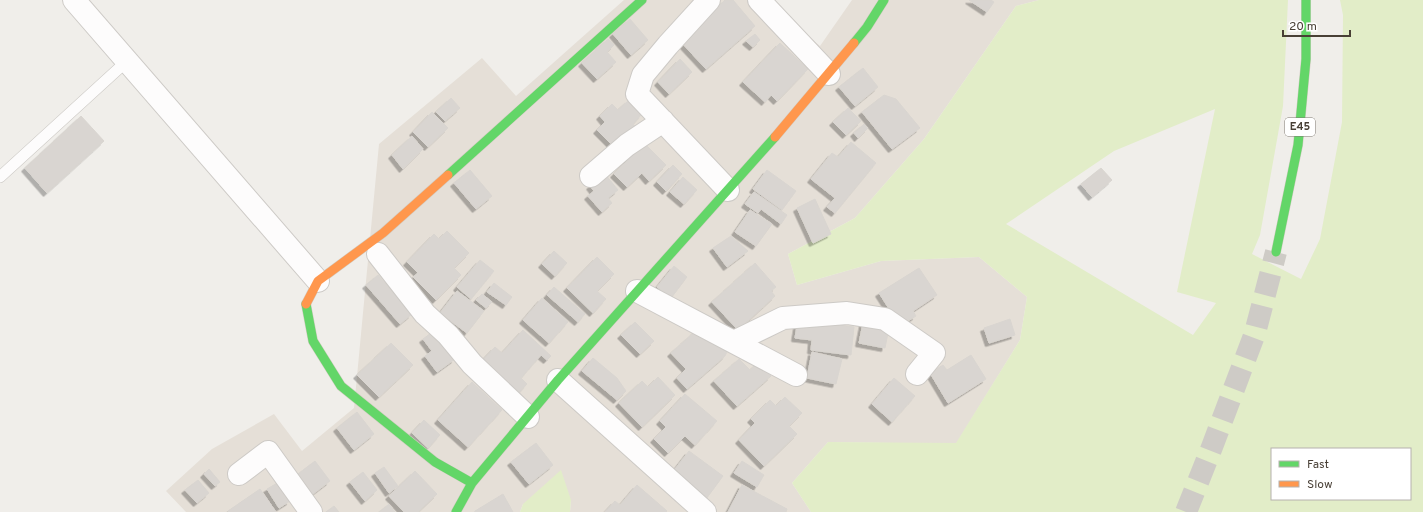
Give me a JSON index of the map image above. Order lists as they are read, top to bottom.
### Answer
{
  "streets": {
    "main road": ["E45"]
  },
  "legend": ["Fast", "Slow"],
  "scale_bar": "20 m"
}
